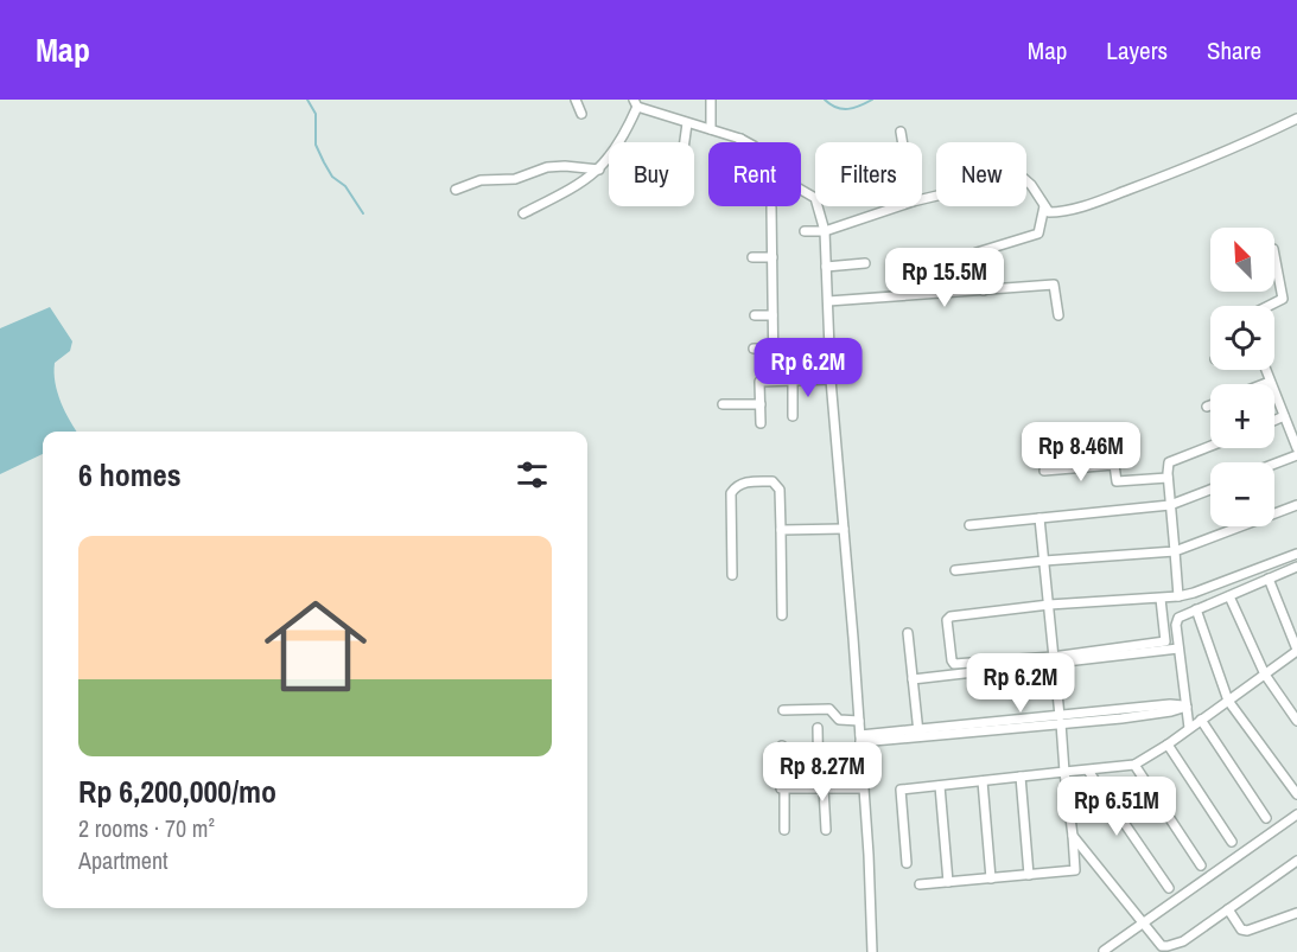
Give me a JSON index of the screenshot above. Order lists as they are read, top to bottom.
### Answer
{
  "north": "top left",
  "page": {
    "header": "Map",
    "nav": ["Map", "Layers", "Share"],
    "chip": [
      "Buy",
      "Rent",
      "Filters",
      "New"
    ],
    "map_buttons": ["+", "−"],
    "price": [
      "Rp 15.5M",
      "Rp 6.2M",
      "Rp 8.46M",
      "Rp 6.2M",
      "Rp 8.27M",
      "Rp 6.51M"
    ],
    "heading": "6 homes",
    "list": [
      {
        "name": "Rp 6,200,000/mo",
        "note": "2 rooms · 70 m² · Apartment"
      }
    ]
  }
}
